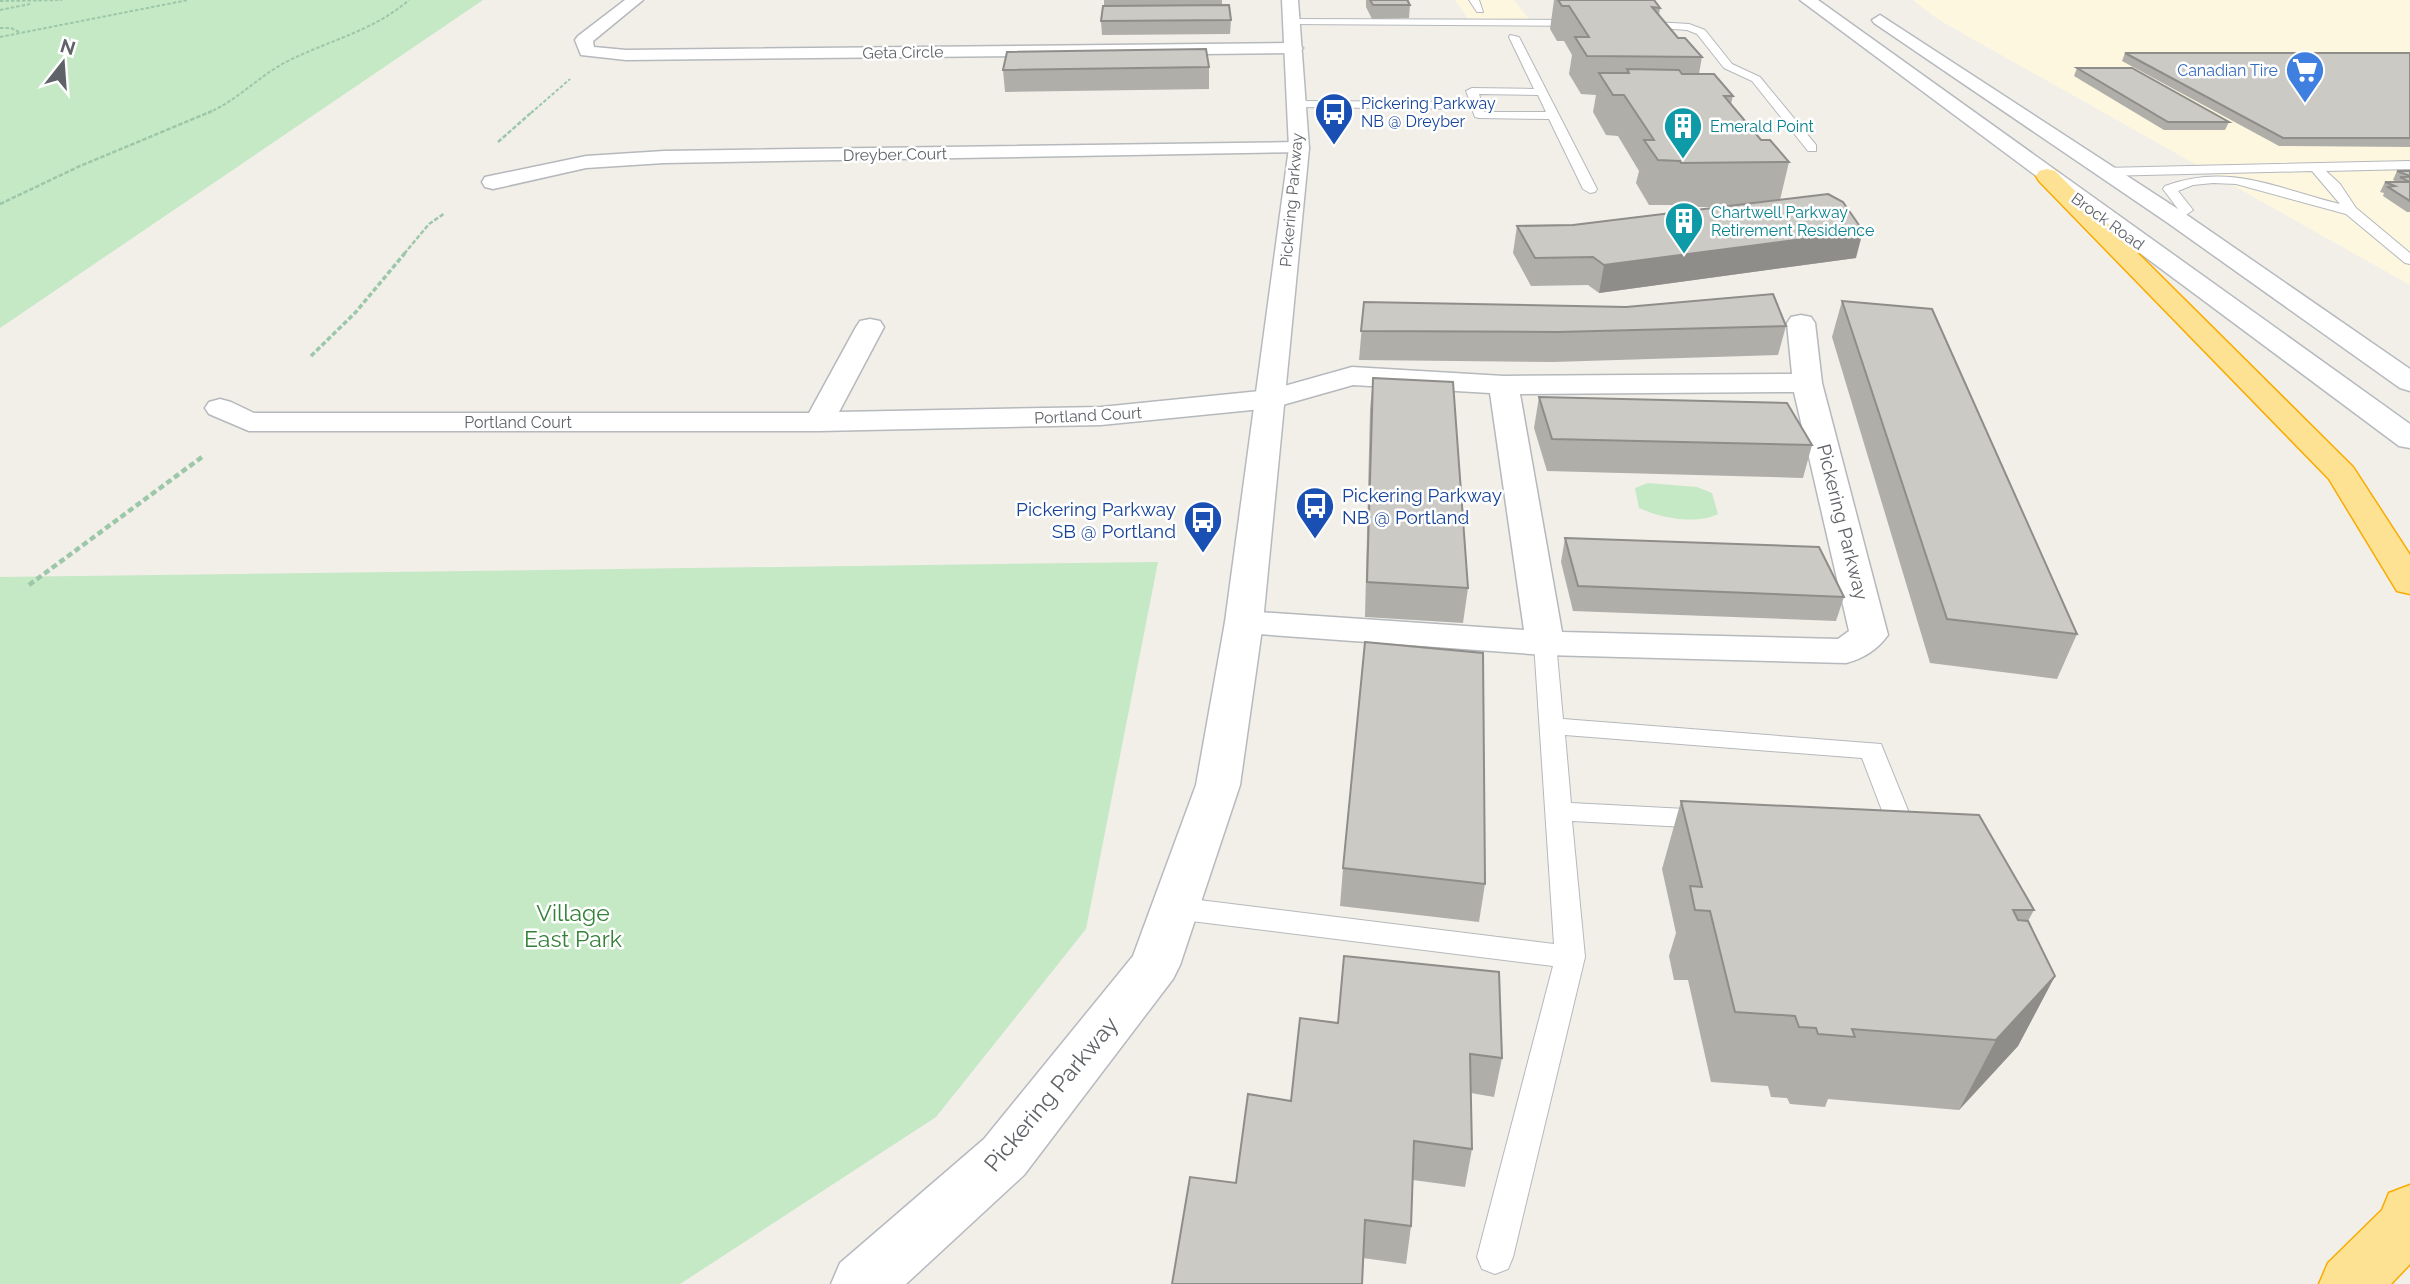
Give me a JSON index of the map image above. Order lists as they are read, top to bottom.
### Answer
{
  "streets": {
    "street": [
      "Geta Circle",
      "Dreyber Court",
      "Pickering Parkway",
      "Brock Road",
      "Portland Court"
    ]
  },
  "crossings": [
    ["Geta Circle", "Pickering Parkway"],
    ["Dreyber Court", "Pickering Parkway"],
    ["Pickering Parkway", "Portland Court"]
  ],
  "parks": ["Village East Park"],
  "places": {
    "supermarket": ["Canadian Tire"],
    "bus stop": ["Pickering Parkway NB @ Dreyber", "Pickering Parkway NB @ Portland", "Pickering Parkway SB @ Portland"],
    "building": ["Emerald Point", "Chartwell Parkway Retirement Residence"]
  },
  "north": "top"
}
